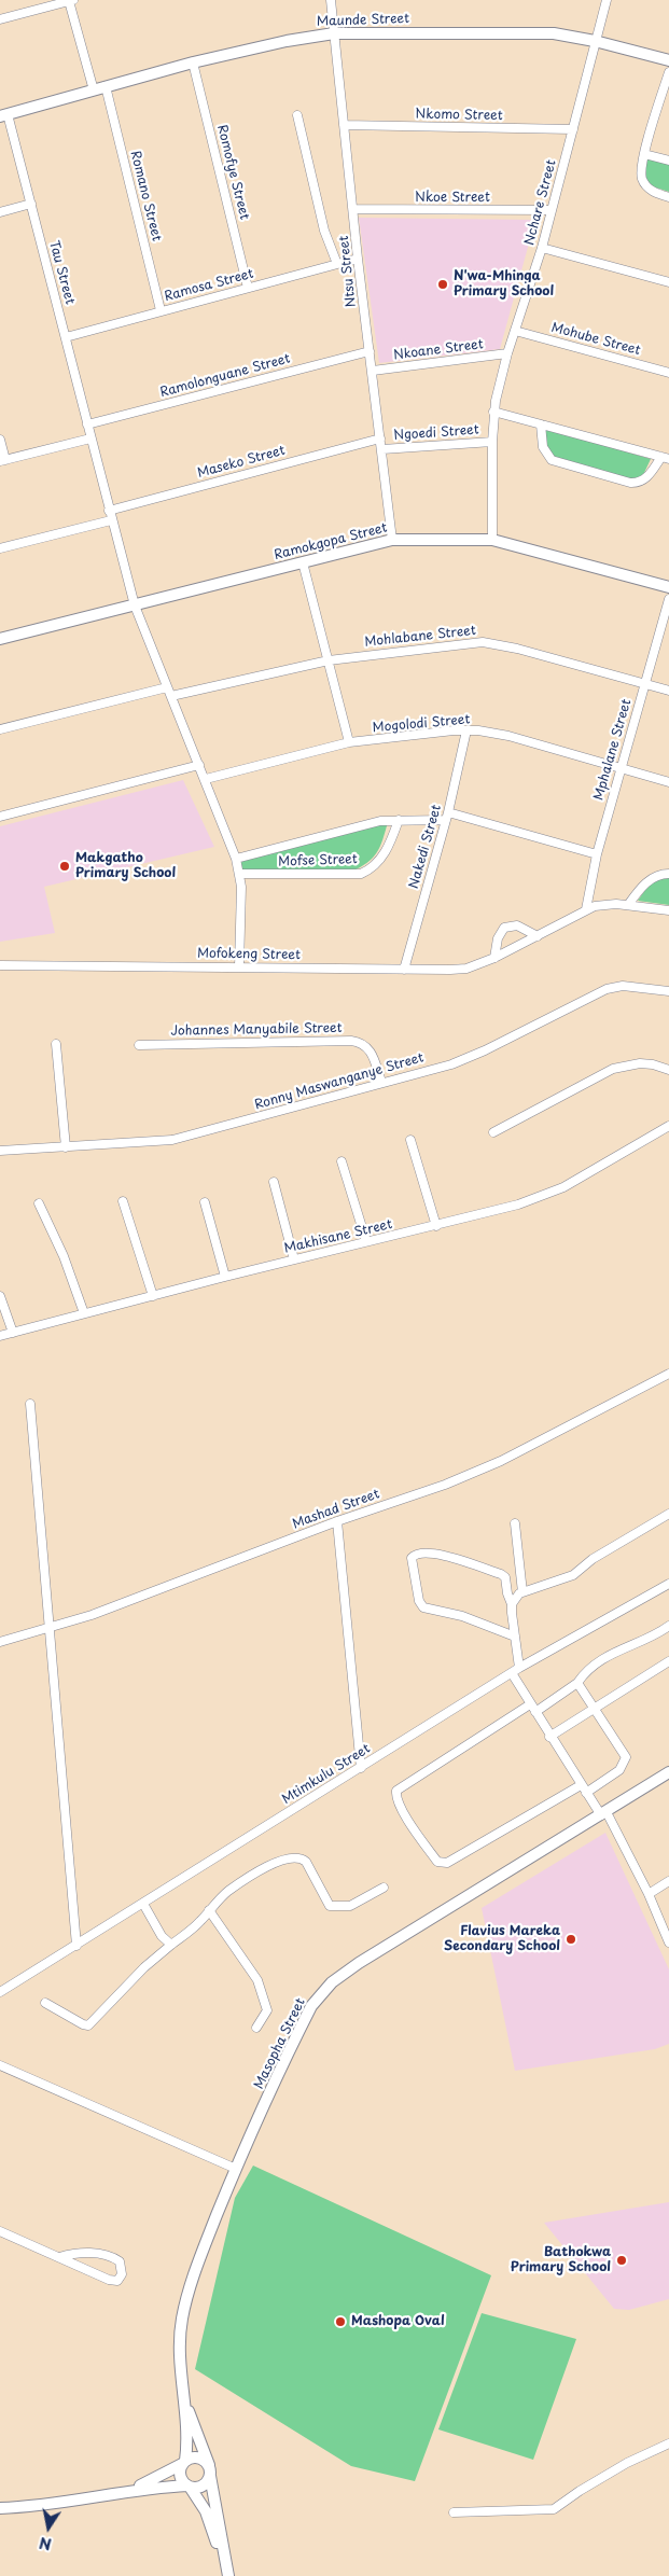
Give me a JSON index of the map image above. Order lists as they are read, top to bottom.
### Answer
{
  "streets": {
    "street": [
      "Maunde Street",
      "Nkomo Street",
      "Romofye Street",
      "Romano Street",
      "Nkoe Street",
      "Nchare Street",
      "Ntsu Street",
      "Tau Street",
      "Ramosa Street",
      "Mohube Street",
      "Nkoane Street",
      "Ramolonguane Street",
      "Ngoedi Street",
      "Maseko Street",
      "Ramokgopa Street",
      "Mohlabane Street",
      "Mogolodi Street",
      "Mphalane Street",
      "Nakedi Street",
      "Mofse Street",
      "Mofokeng Street",
      "Johannes Manyabile Street",
      "Ronny Maswanganye Street",
      "Makhisane Street",
      "Mashad Street",
      "Mtimkulu Street",
      "Masopha Street"
    ]
  },
  "crossings": [
    ["Maunde Street", "Romofye Street"],
    ["Maunde Street", "Romano Street"],
    ["Maunde Street", "Nchare Street"],
    ["Maunde Street", "Ntsu Street"],
    ["Maunde Street", "Tau Street"],
    ["Nkomo Street", "Nchare Street"],
    ["Nkomo Street", "Ntsu Street"],
    ["Romofye Street", "Ramosa Street"],
    ["Romano Street", "Ramosa Street"],
    ["Nkoe Street", "Nchare Street"],
    ["Nkoe Street", "Ntsu Street"],
    ["Nchare Street", "Mohube Street"],
    ["Nchare Street", "Nkoane Street"],
    ["Nchare Street", "Ngoedi Street"],
    ["Nchare Street", "Ramokgopa Street"],
    ["Ntsu Street", "Ramosa Street"],
    ["Ntsu Street", "Nkoane Street"],
    ["Ntsu Street", "Ramolonguane Street"],
    ["Ntsu Street", "Ngoedi Street"],
    ["Ntsu Street", "Maseko Street"],
    ["Ntsu Street", "Ramokgopa Street"],
    ["Tau Street", "Ramosa Street"],
    ["Tau Street", "Ramolonguane Street"],
    ["Tau Street", "Maseko Street"],
    ["Tau Street", "Ramokgopa Street"],
    ["Tau Street", "Mohlabane Street"],
    ["Tau Street", "Mogolodi Street"],
    ["Tau Street", "Mofse Street"],
    ["Tau Street", "Mofokeng Street"],
    ["Mohlabane Street", "Mphalane Street"],
    ["Mogolodi Street", "Mphalane Street"],
    ["Mogolodi Street", "Nakedi Street"],
    ["Mphalane Street", "Mofse Street"],
    ["Mphalane Street", "Mofokeng Street"],
    ["Nakedi Street", "Mofse Street"],
    ["Nakedi Street", "Mofokeng Street"],
    ["Johannes Manyabile Street", "Ronny Maswanganye Street"]
  ],
  "places": [
    "N'wa-Mhinga Primary School",
    "Makgatho Primary School",
    "Flavius Mareka Secondary School",
    "Bathokwa Primary School",
    "Mashopa Oval"
  ],
  "north": "bottom"
}
